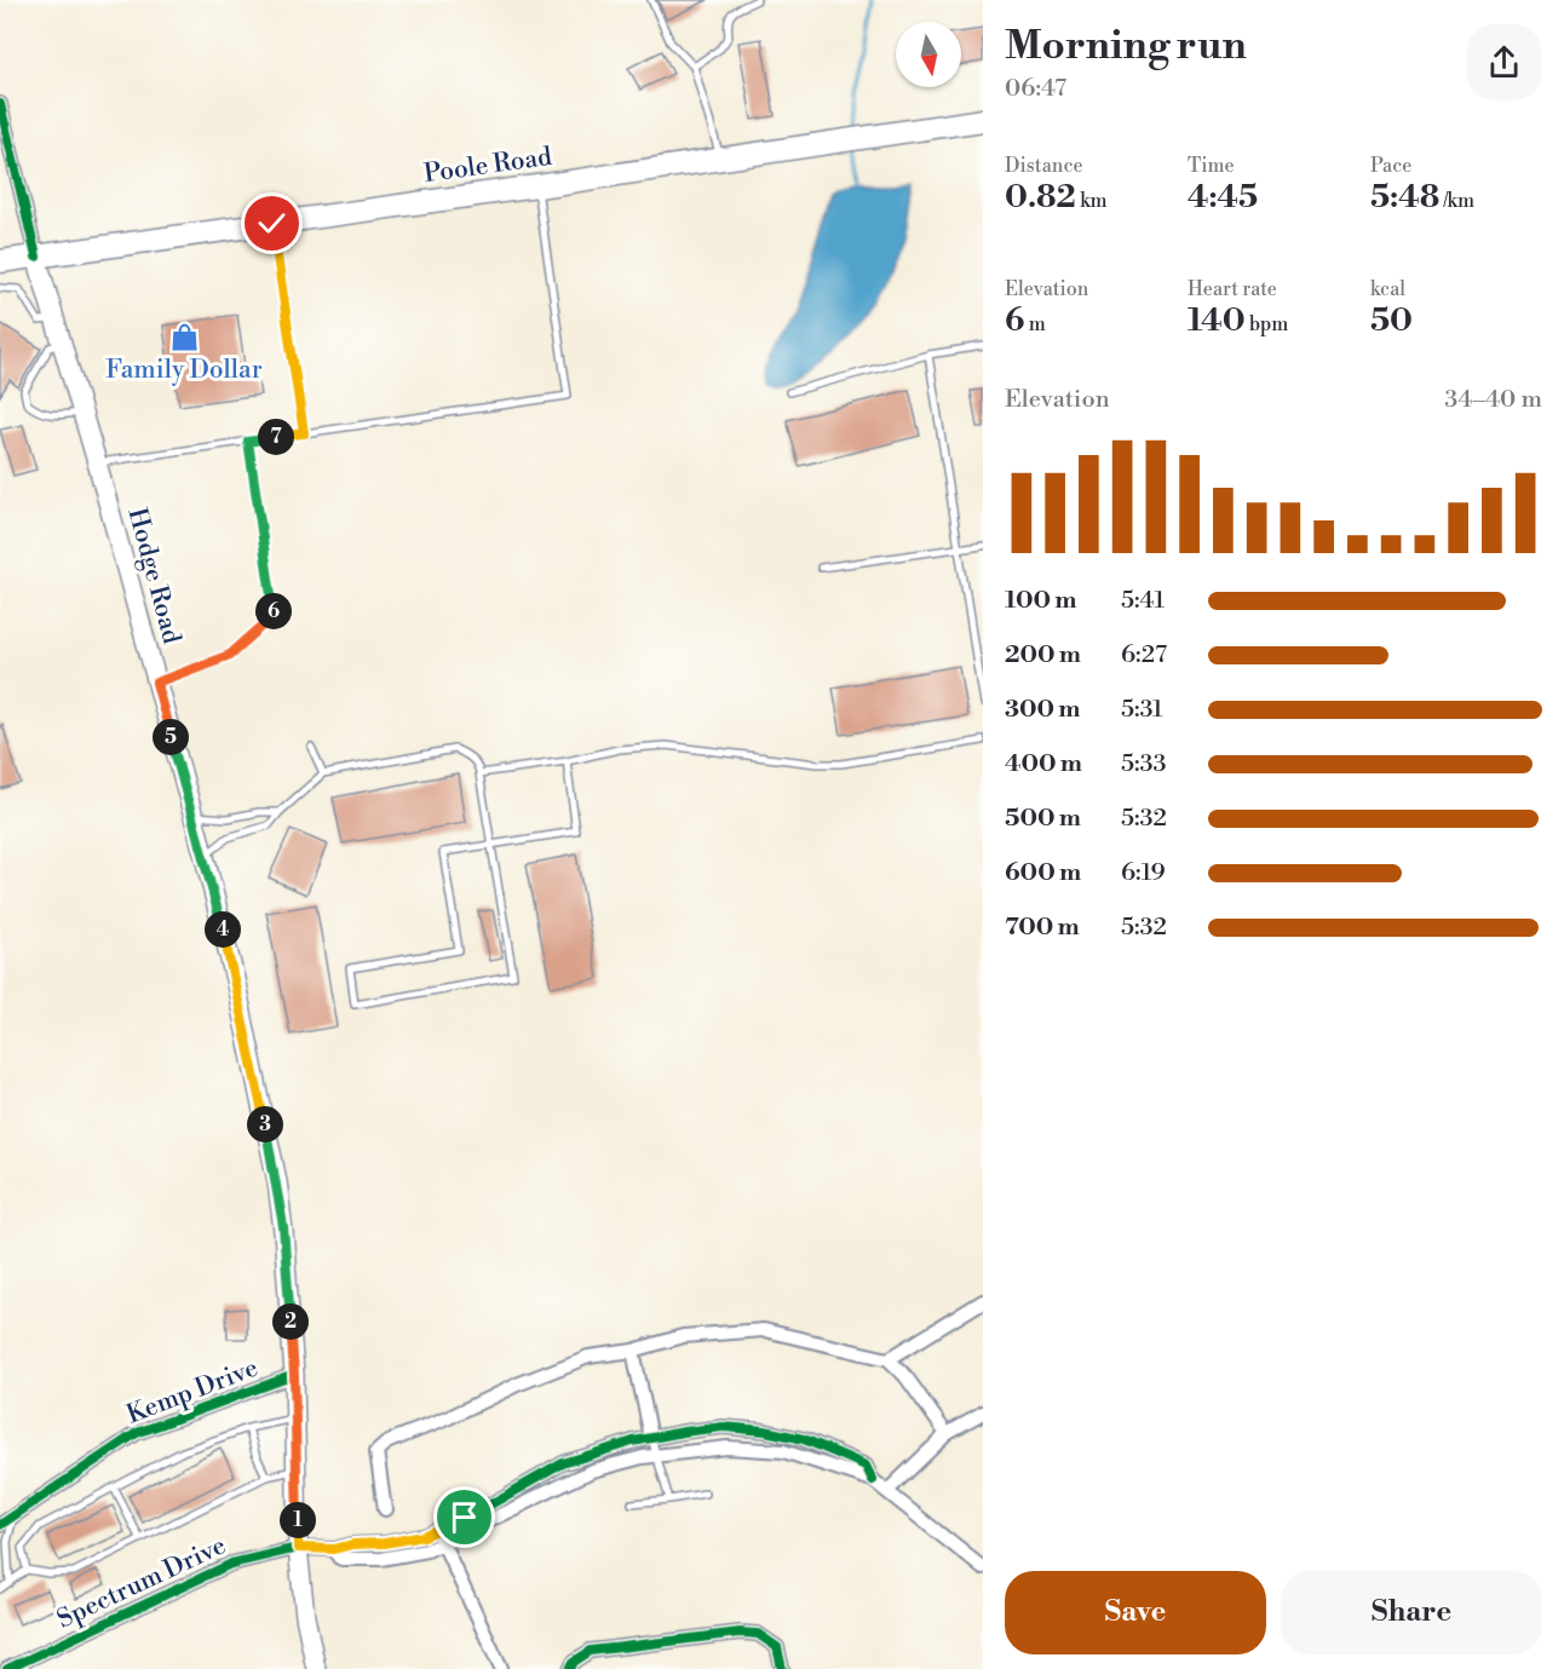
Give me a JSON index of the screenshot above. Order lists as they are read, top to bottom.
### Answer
{
  "streets": {
    "main road": ["Poole Road", "Hodge Road"],
    "street": ["Kemp Drive", "Spectrum Drive"]
  },
  "crossings": [
    ["Poole Road", "Hodge Road"],
    ["Hodge Road", "Kemp Drive"],
    ["Hodge Road", "Spectrum Drive"]
  ],
  "places": {
    "shop": ["Family Dollar"]
  },
  "north": "bottom",
  "page": {
    "heading": ["Morning run", "06:47"],
    "stats": [
      ["Distance", "0.82 km"],
      ["Time", "4:45"],
      ["Pace", "5:48 /km"],
      ["Elevation", "6 m"],
      ["Heart rate", "140 bpm"],
      ["kcal", "50"]
    ],
    "chart": ["Elevation", "34–40 m"],
    "pins": [
      "7",
      "6",
      "5",
      "4",
      "3",
      "2",
      "1"
    ],
    "list": [
      {
        "name": "100 m",
        "note": "5:41"
      },
      {
        "name": "200 m",
        "note": "6:27"
      },
      {
        "name": "300 m",
        "note": "5:31"
      },
      {
        "name": "400 m",
        "note": "5:33"
      },
      {
        "name": "500 m",
        "note": "5:32"
      },
      {
        "name": "600 m",
        "note": "6:19"
      },
      {
        "name": "700 m",
        "note": "5:32"
      }
    ],
    "buttons": ["Save", "Share"]
  }
}
